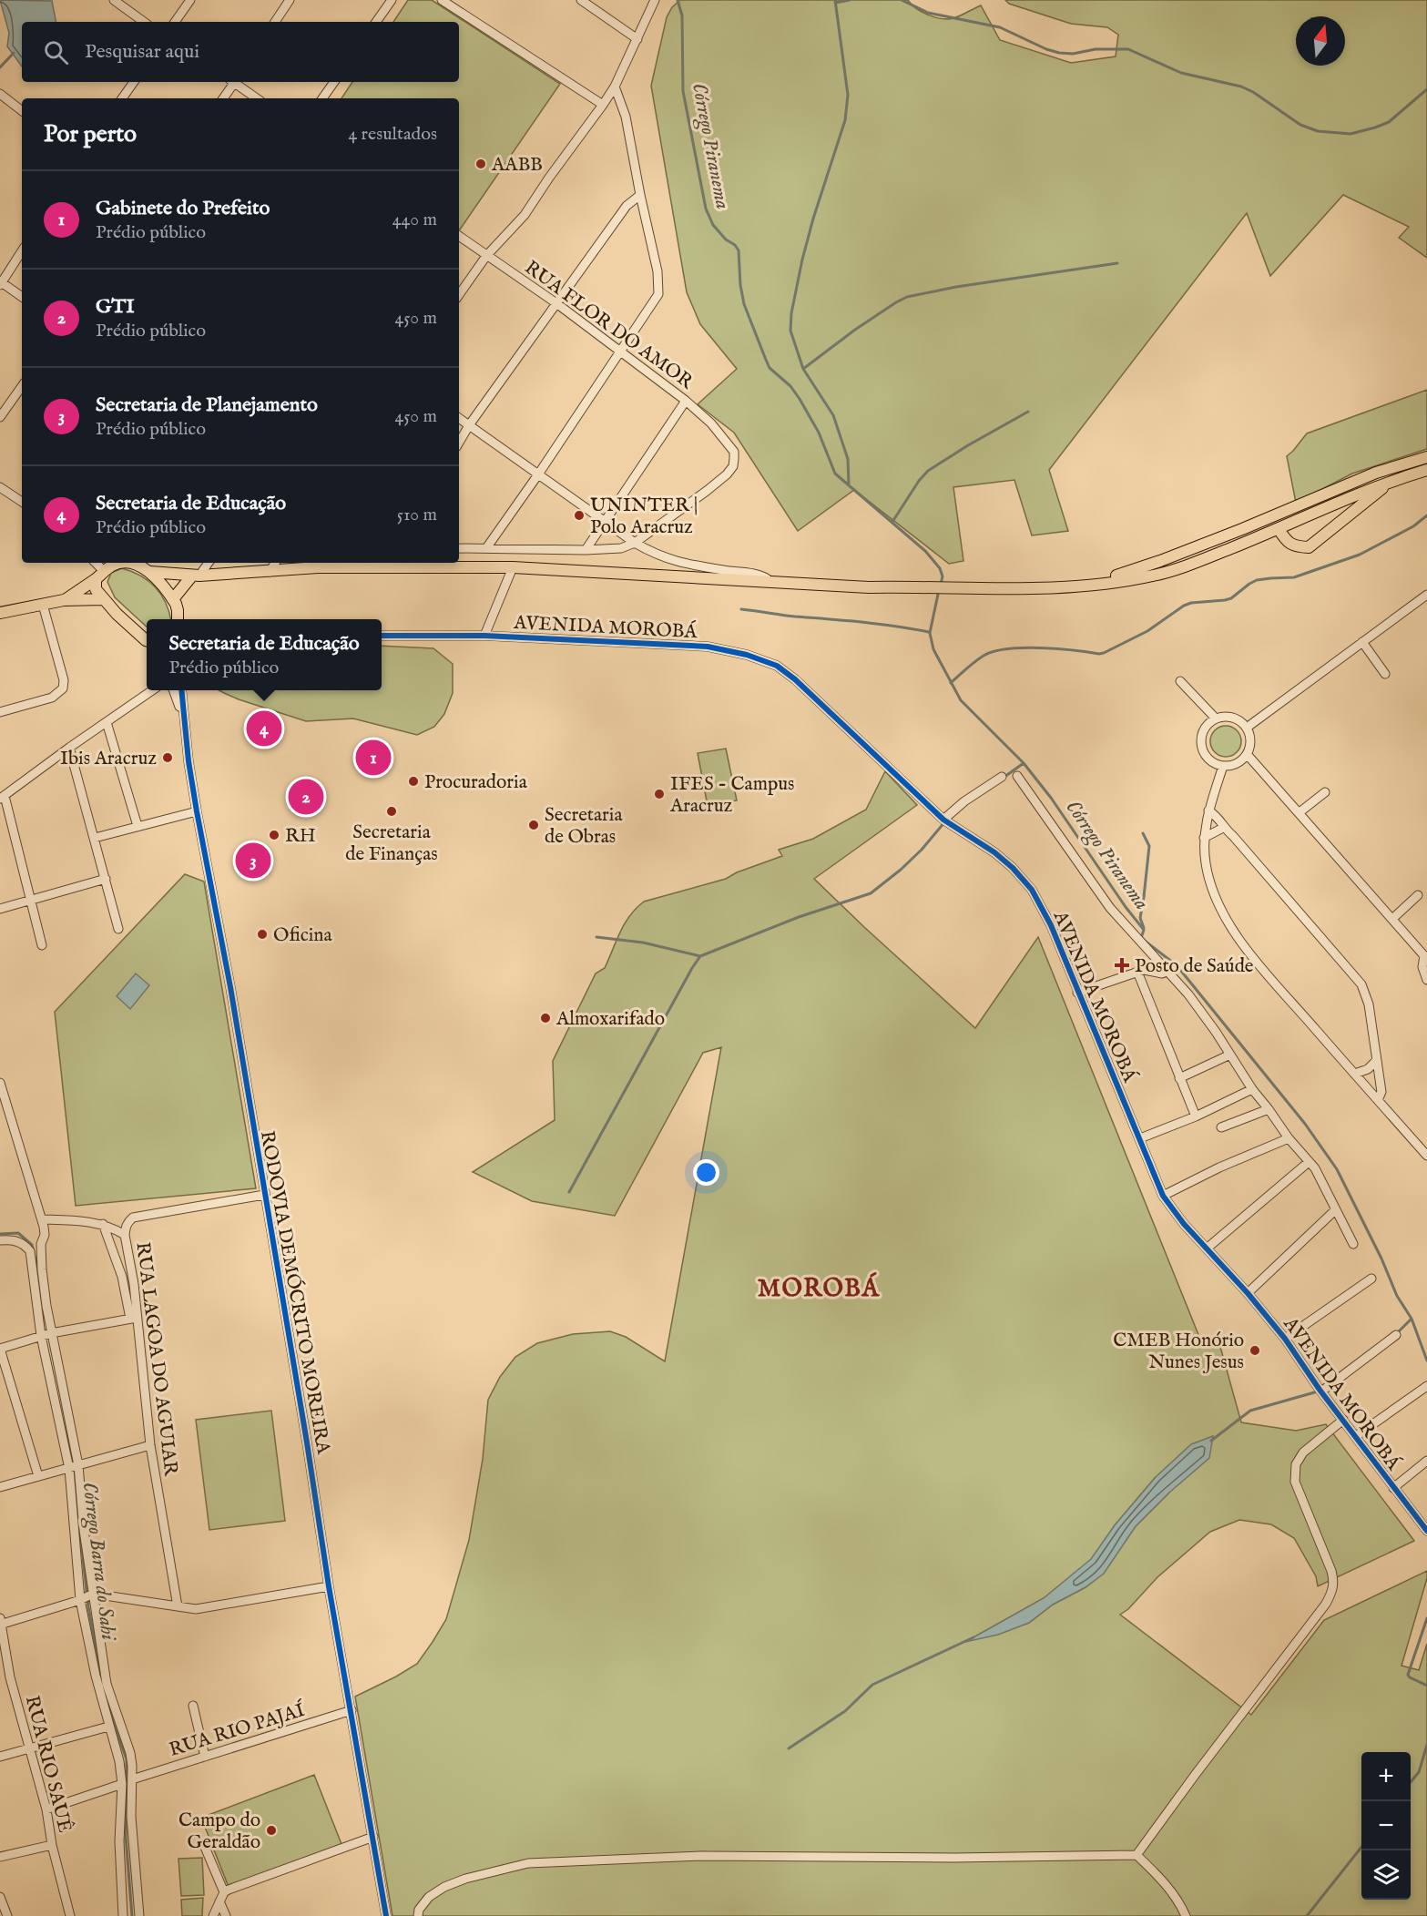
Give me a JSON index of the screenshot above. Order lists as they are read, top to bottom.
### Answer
{
  "streets": {
    "street": [
      "RUA FLOR DO AMOR",
      "AVENIDA MOROBÁ",
      "RODOVIA DEMÓCRITO MOREIRA",
      "RUA LAGOA DO AGUIAR",
      "RUA RIO PAJAÍ",
      "RUA RIO SAUÊ"
    ]
  },
  "crossings": [
    ["RODOVIA DEMÓCRITO MOREIRA", "RUA LAGOA DO AGUIAR"],
    ["RODOVIA DEMÓCRITO MOREIRA", "RUA RIO PAJAÍ"]
  ],
  "districts": ["MOROBÁ"],
  "water": ["Córrego Piranema", "Córrego Barra do Sahi"],
  "places": {
    "other": [
      "AABB",
      "UNINTER | Polo Aracruz",
      "Ibis Aracruz",
      "Procuradoria",
      "IFES - Campus Aracruz",
      "Secretaria de Finanças",
      "Secretaria de Obras",
      "RH",
      "Oficina",
      "Almoxarifado",
      "CMEB Honório Nunes Jesus",
      "Campo do Geraldão"
    ],
    "health": ["Posto de Saúde"]
  },
  "north": "top",
  "page": {
    "search": "Pesquisar aqui",
    "heading": ["Por perto", "4 resultados"],
    "list": [
      {
        "mark": "1",
        "name": "Gabinete do Prefeito",
        "note": "Prédio público",
        "value": "440 m"
      },
      {
        "mark": "2",
        "name": "GTI",
        "note": "Prédio público",
        "value": "450 m"
      },
      {
        "mark": "3",
        "name": "Secretaria de Planejamento",
        "note": "Prédio público",
        "value": "450 m"
      },
      {
        "mark": "4",
        "name": "Secretaria de Educação",
        "note": "Prédio público",
        "value": "510 m"
      }
    ],
    "popup": ["Secretaria de Educação", "Prédio público"],
    "pins": [
      "4",
      "1",
      "2",
      "3"
    ],
    "map_buttons": ["+", "−"]
  }
}
